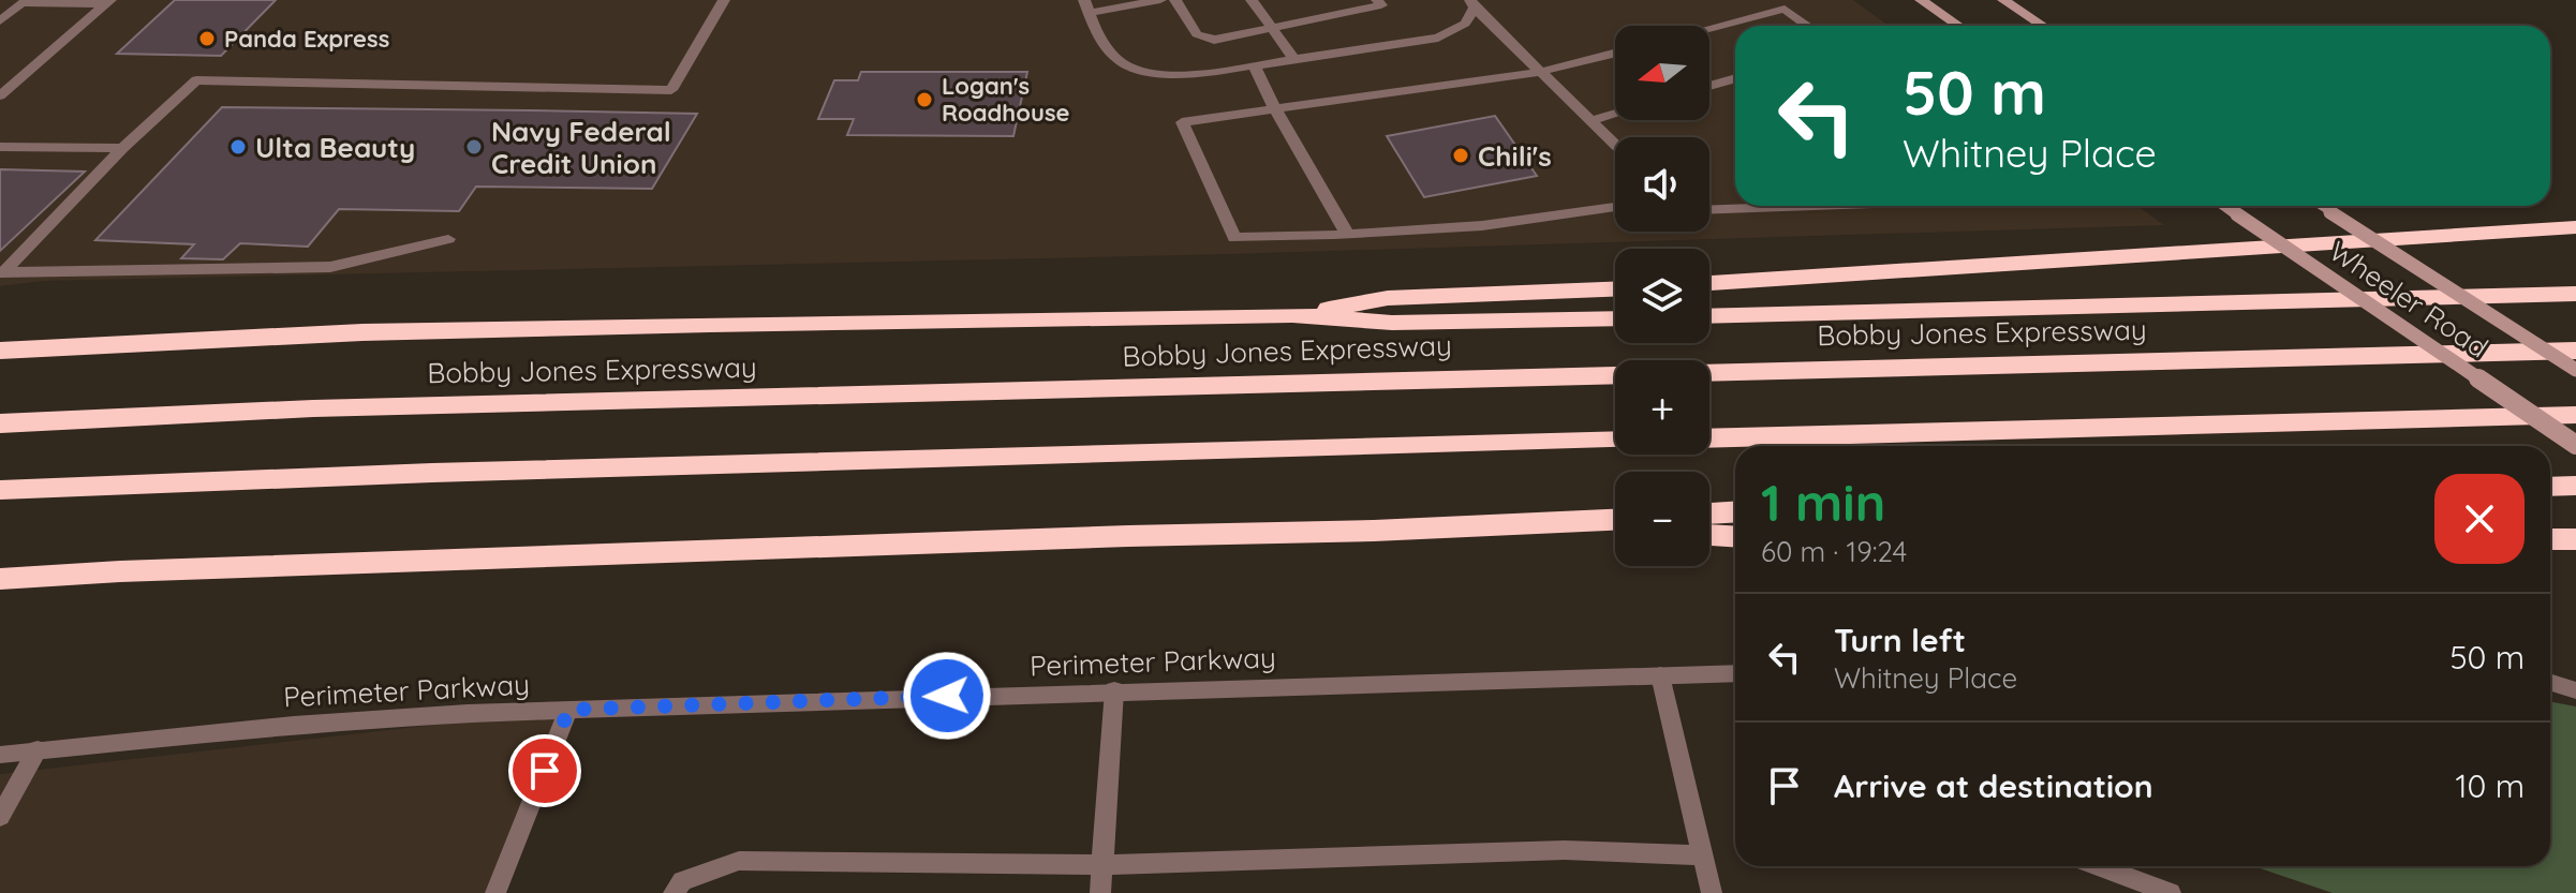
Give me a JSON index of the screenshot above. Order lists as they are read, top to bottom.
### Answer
{
  "streets": {
    "highway": ["Bobby Jones Expressway"],
    "main road": ["Wheeler Road"],
    "street": ["Perimeter Parkway"]
  },
  "places": [
    "Panda Express",
    "Logan's Roadhouse",
    "Ulta Beauty",
    "Navy Federal Credit Union",
    "Chili's"
  ],
  "north": "left",
  "page": {
    "map_buttons": ["+", "−"],
    "turn": ["50 m", "Whitney Place"],
    "heading": ["1 min", "60 m · 19:24"],
    "list": [
      {
        "name": "Turn left",
        "note": "Whitney Place",
        "value": "50 m"
      },
      {
        "name": "Arrive at destination",
        "value": "10 m"
      }
    ]
  }
}
